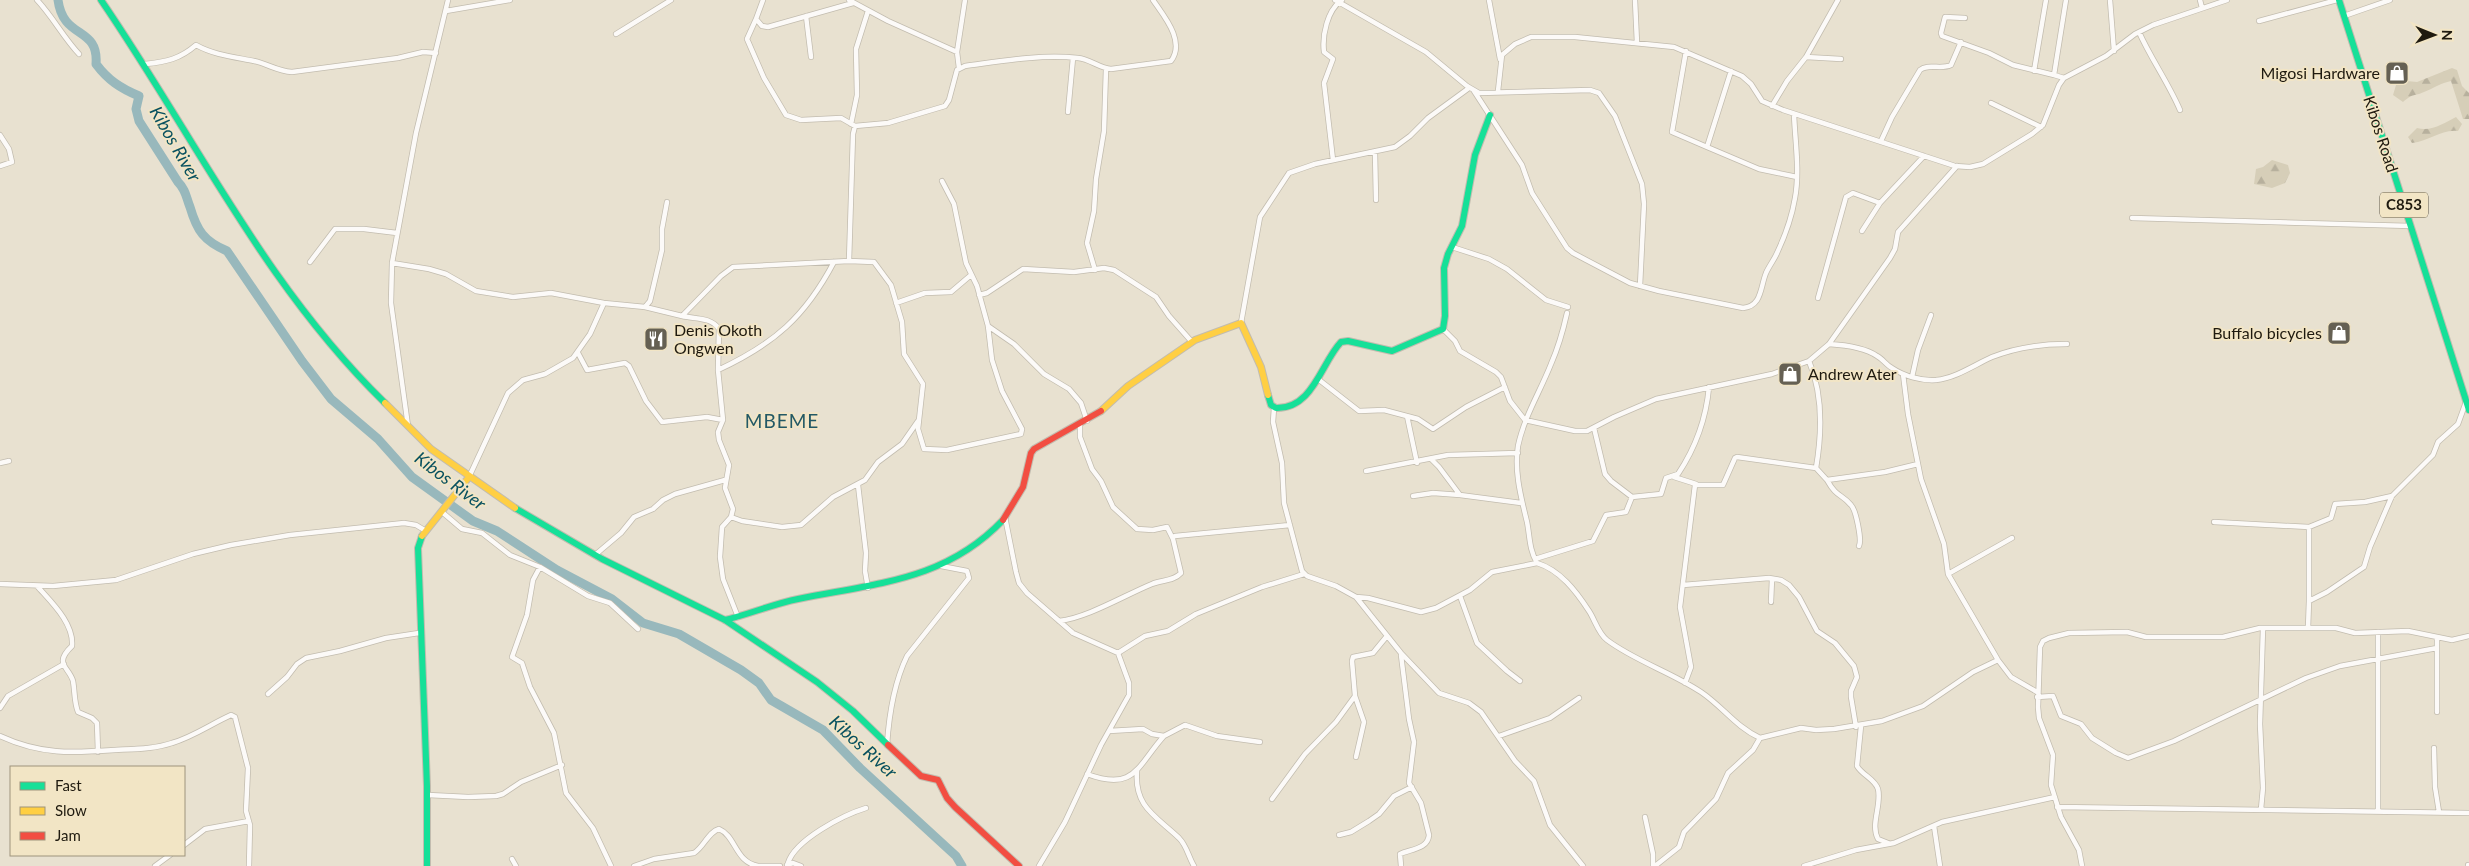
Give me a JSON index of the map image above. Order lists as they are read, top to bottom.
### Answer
{
  "streets": {
    "main road": ["Kibos Road", "C853"]
  },
  "districts": ["MBEME"],
  "water": ["Kibos River"],
  "places": {
    "shop": ["Migosi Hardware", "Buffalo bicycles", "Andrew Ater"],
    "restaurant": ["Denis Okoth Ongwen"]
  },
  "legend": ["Fast", "Slow", "Jam"],
  "north": "right"
}
